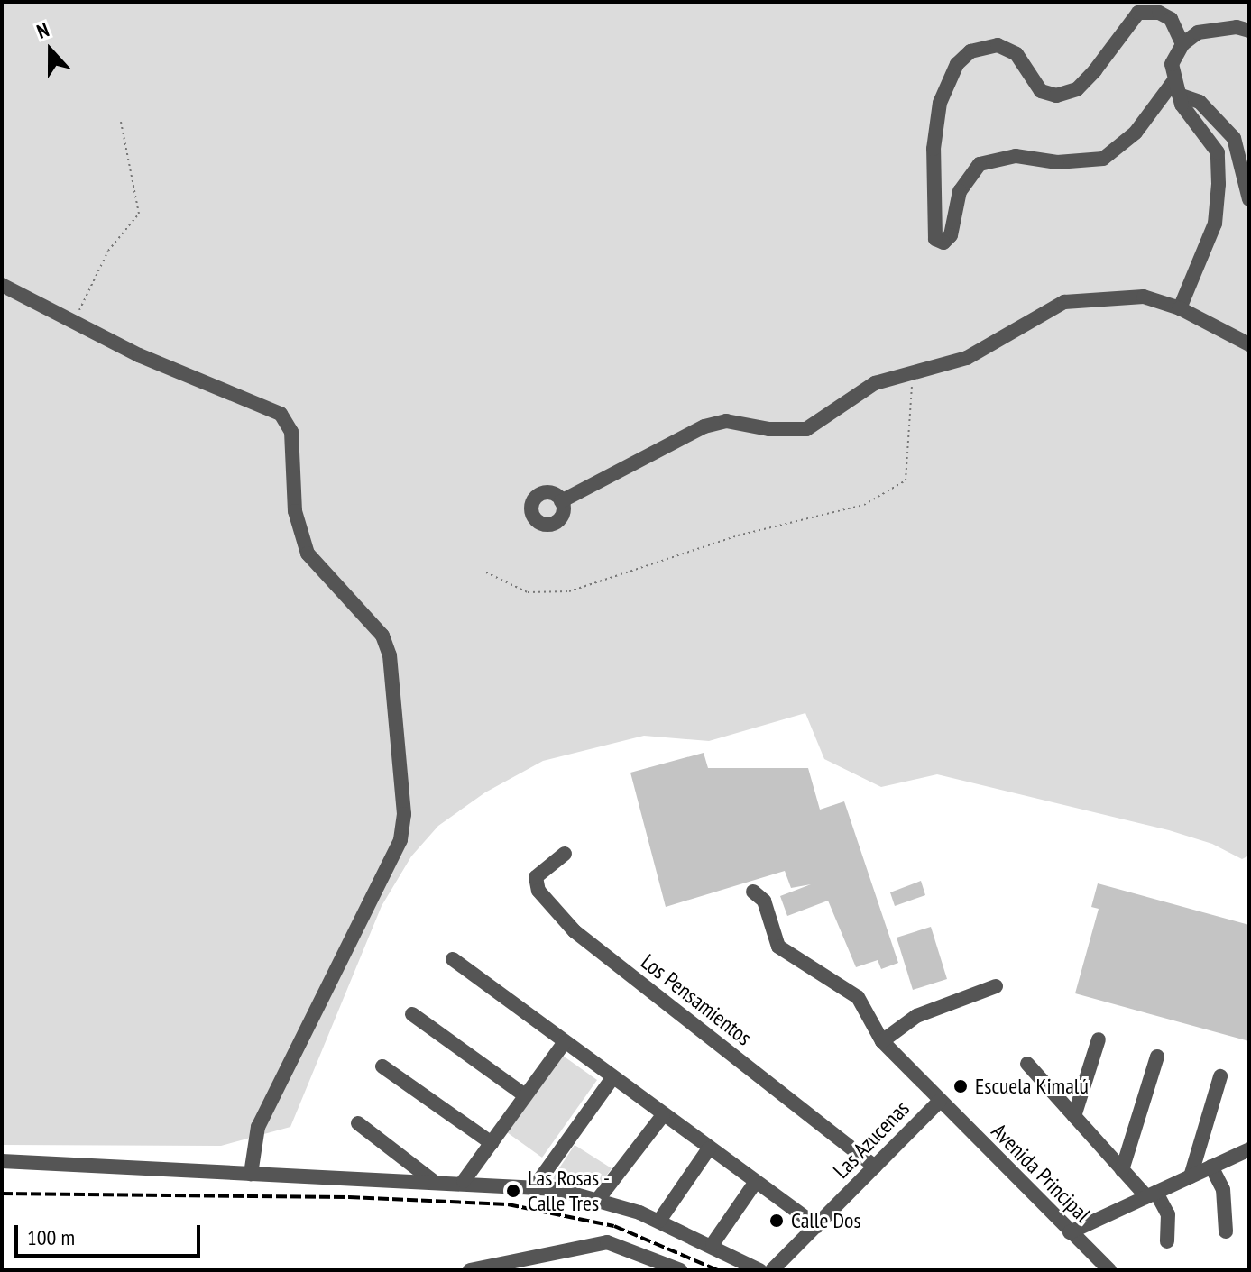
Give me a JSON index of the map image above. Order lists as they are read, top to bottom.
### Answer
{
  "streets": {
    "street": ["Los Pensamientos", "Las Azucenas", "Avenida Principal"]
  },
  "crossings": [
    ["Los Pensamientos", "Las Azucenas"],
    ["Las Azucenas", "Avenida Principal"]
  ],
  "places": ["Escuela Kimalú", "Las Rosas - Calle Tres", "Calle Dos"],
  "scale_bar": "100 m",
  "north": "top"
}
